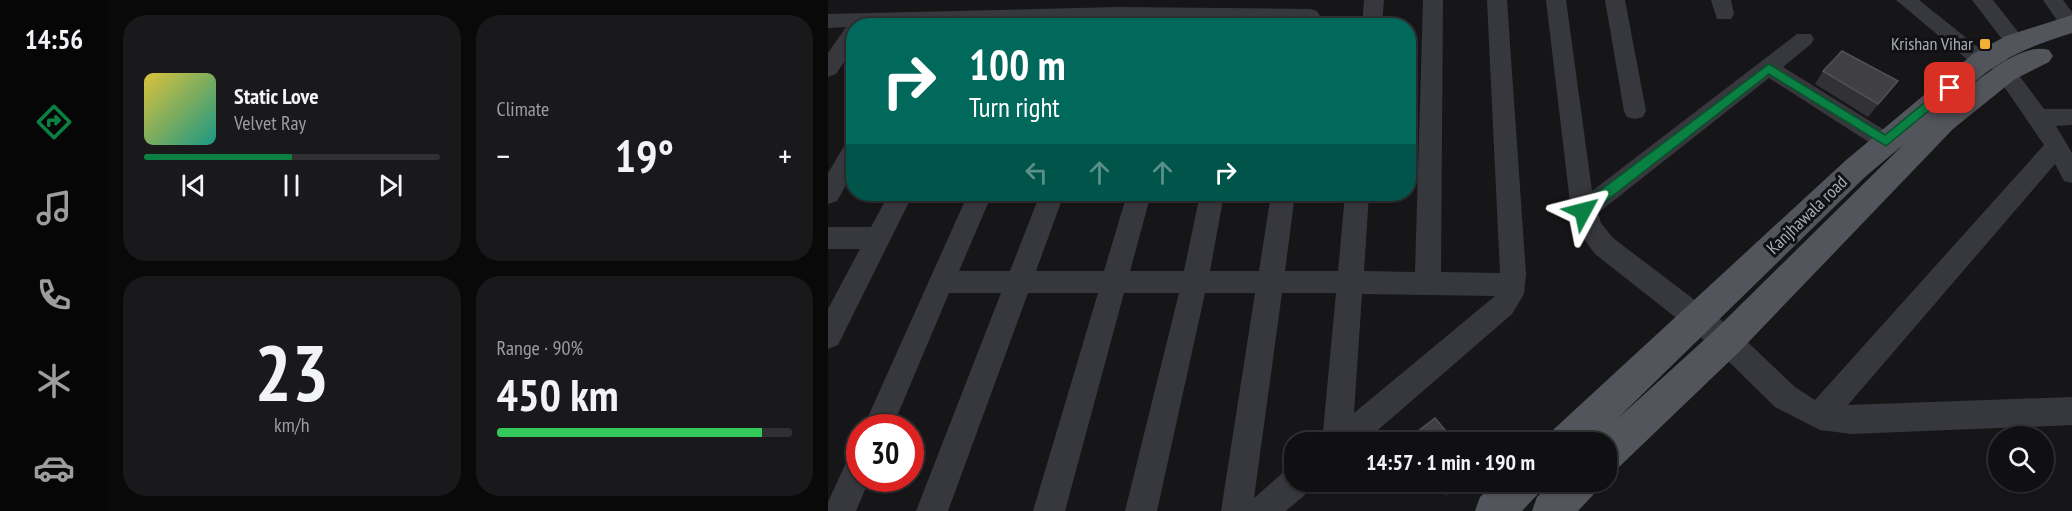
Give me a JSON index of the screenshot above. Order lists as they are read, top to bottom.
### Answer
{
  "streets": {
    "main road": ["Kanjhawala road"]
  },
  "places": {
    "transit": ["Krishan Vihar"]
  },
  "page": {
    "tabs": "14:56",
    "tile": [
      "Climate",
      ["23", "km/h"],
      ["Range · 90%", "450 km"]
    ],
    "turn": ["100 m", "Turn right"],
    "song": ["Static Love", "Velvet Ray"],
    "heat": ["−", "19°", "+"],
    "limit": "30",
    "trip": "14:57 · 1 min · 190 m"
  }
}
